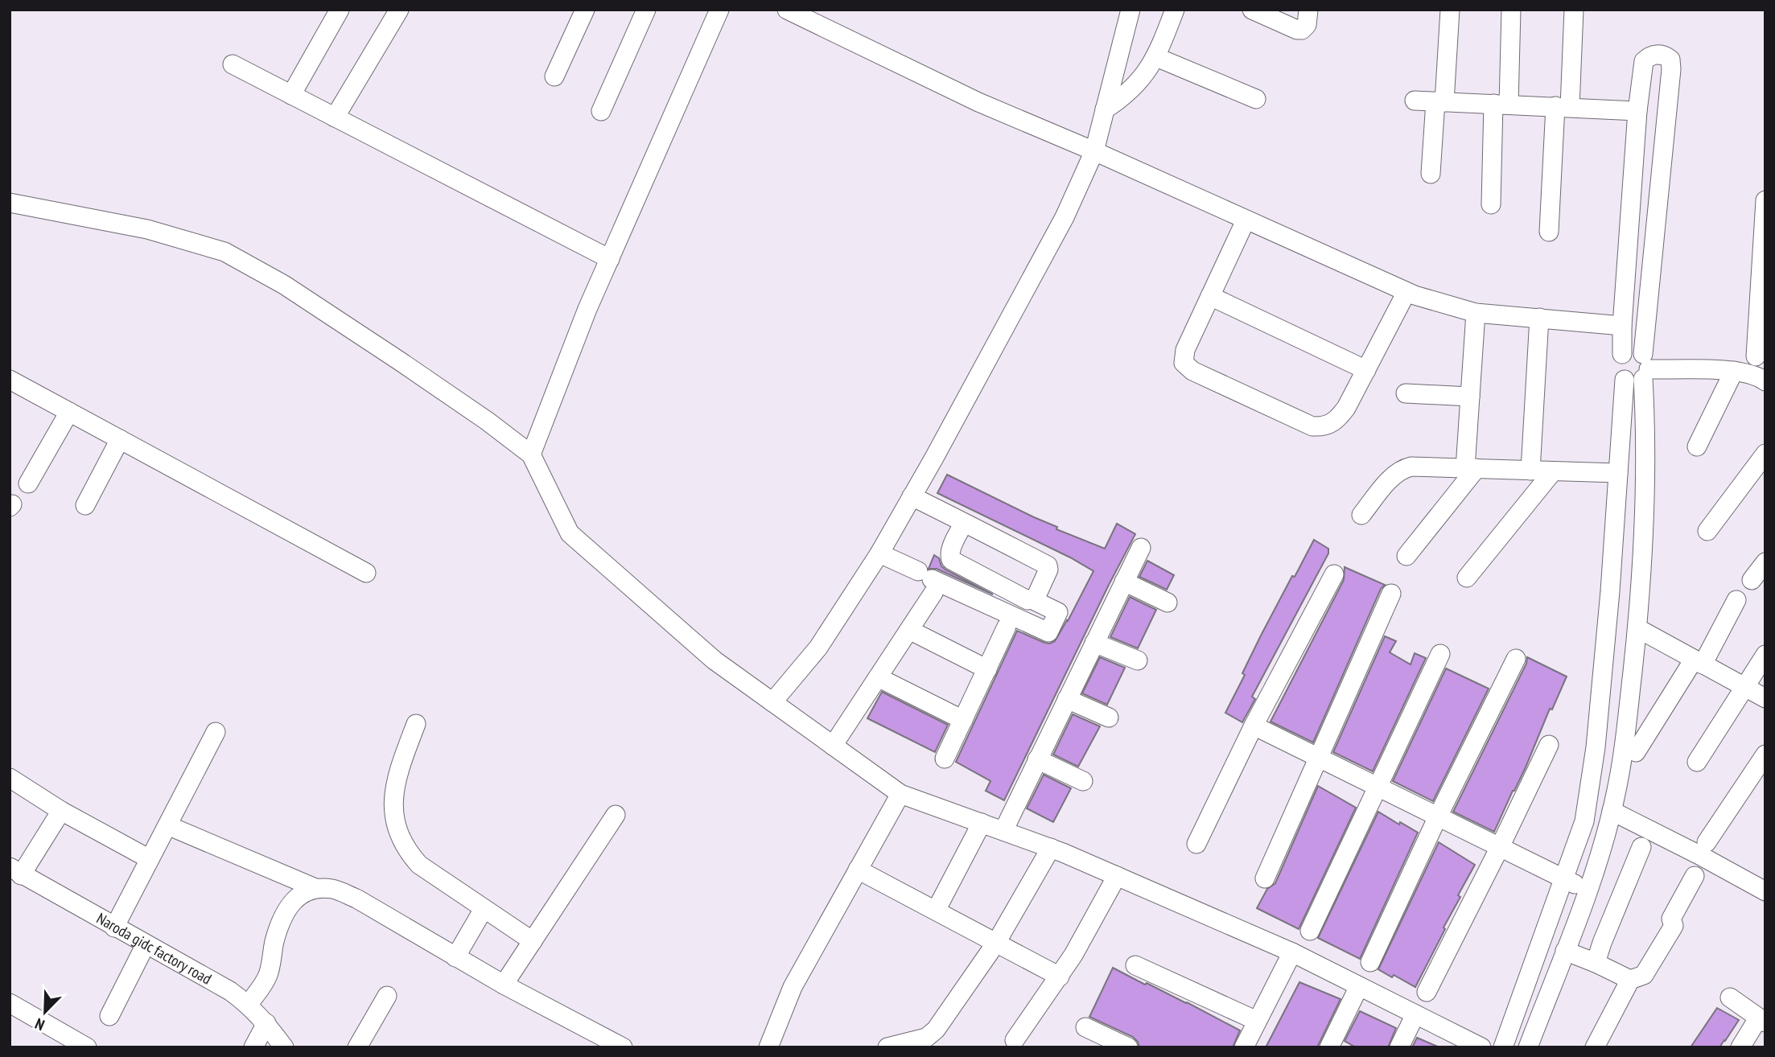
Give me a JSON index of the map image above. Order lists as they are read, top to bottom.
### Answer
{
  "streets": {
    "street": ["Naroda gidc factory road"]
  },
  "north": "bottom left"
}
